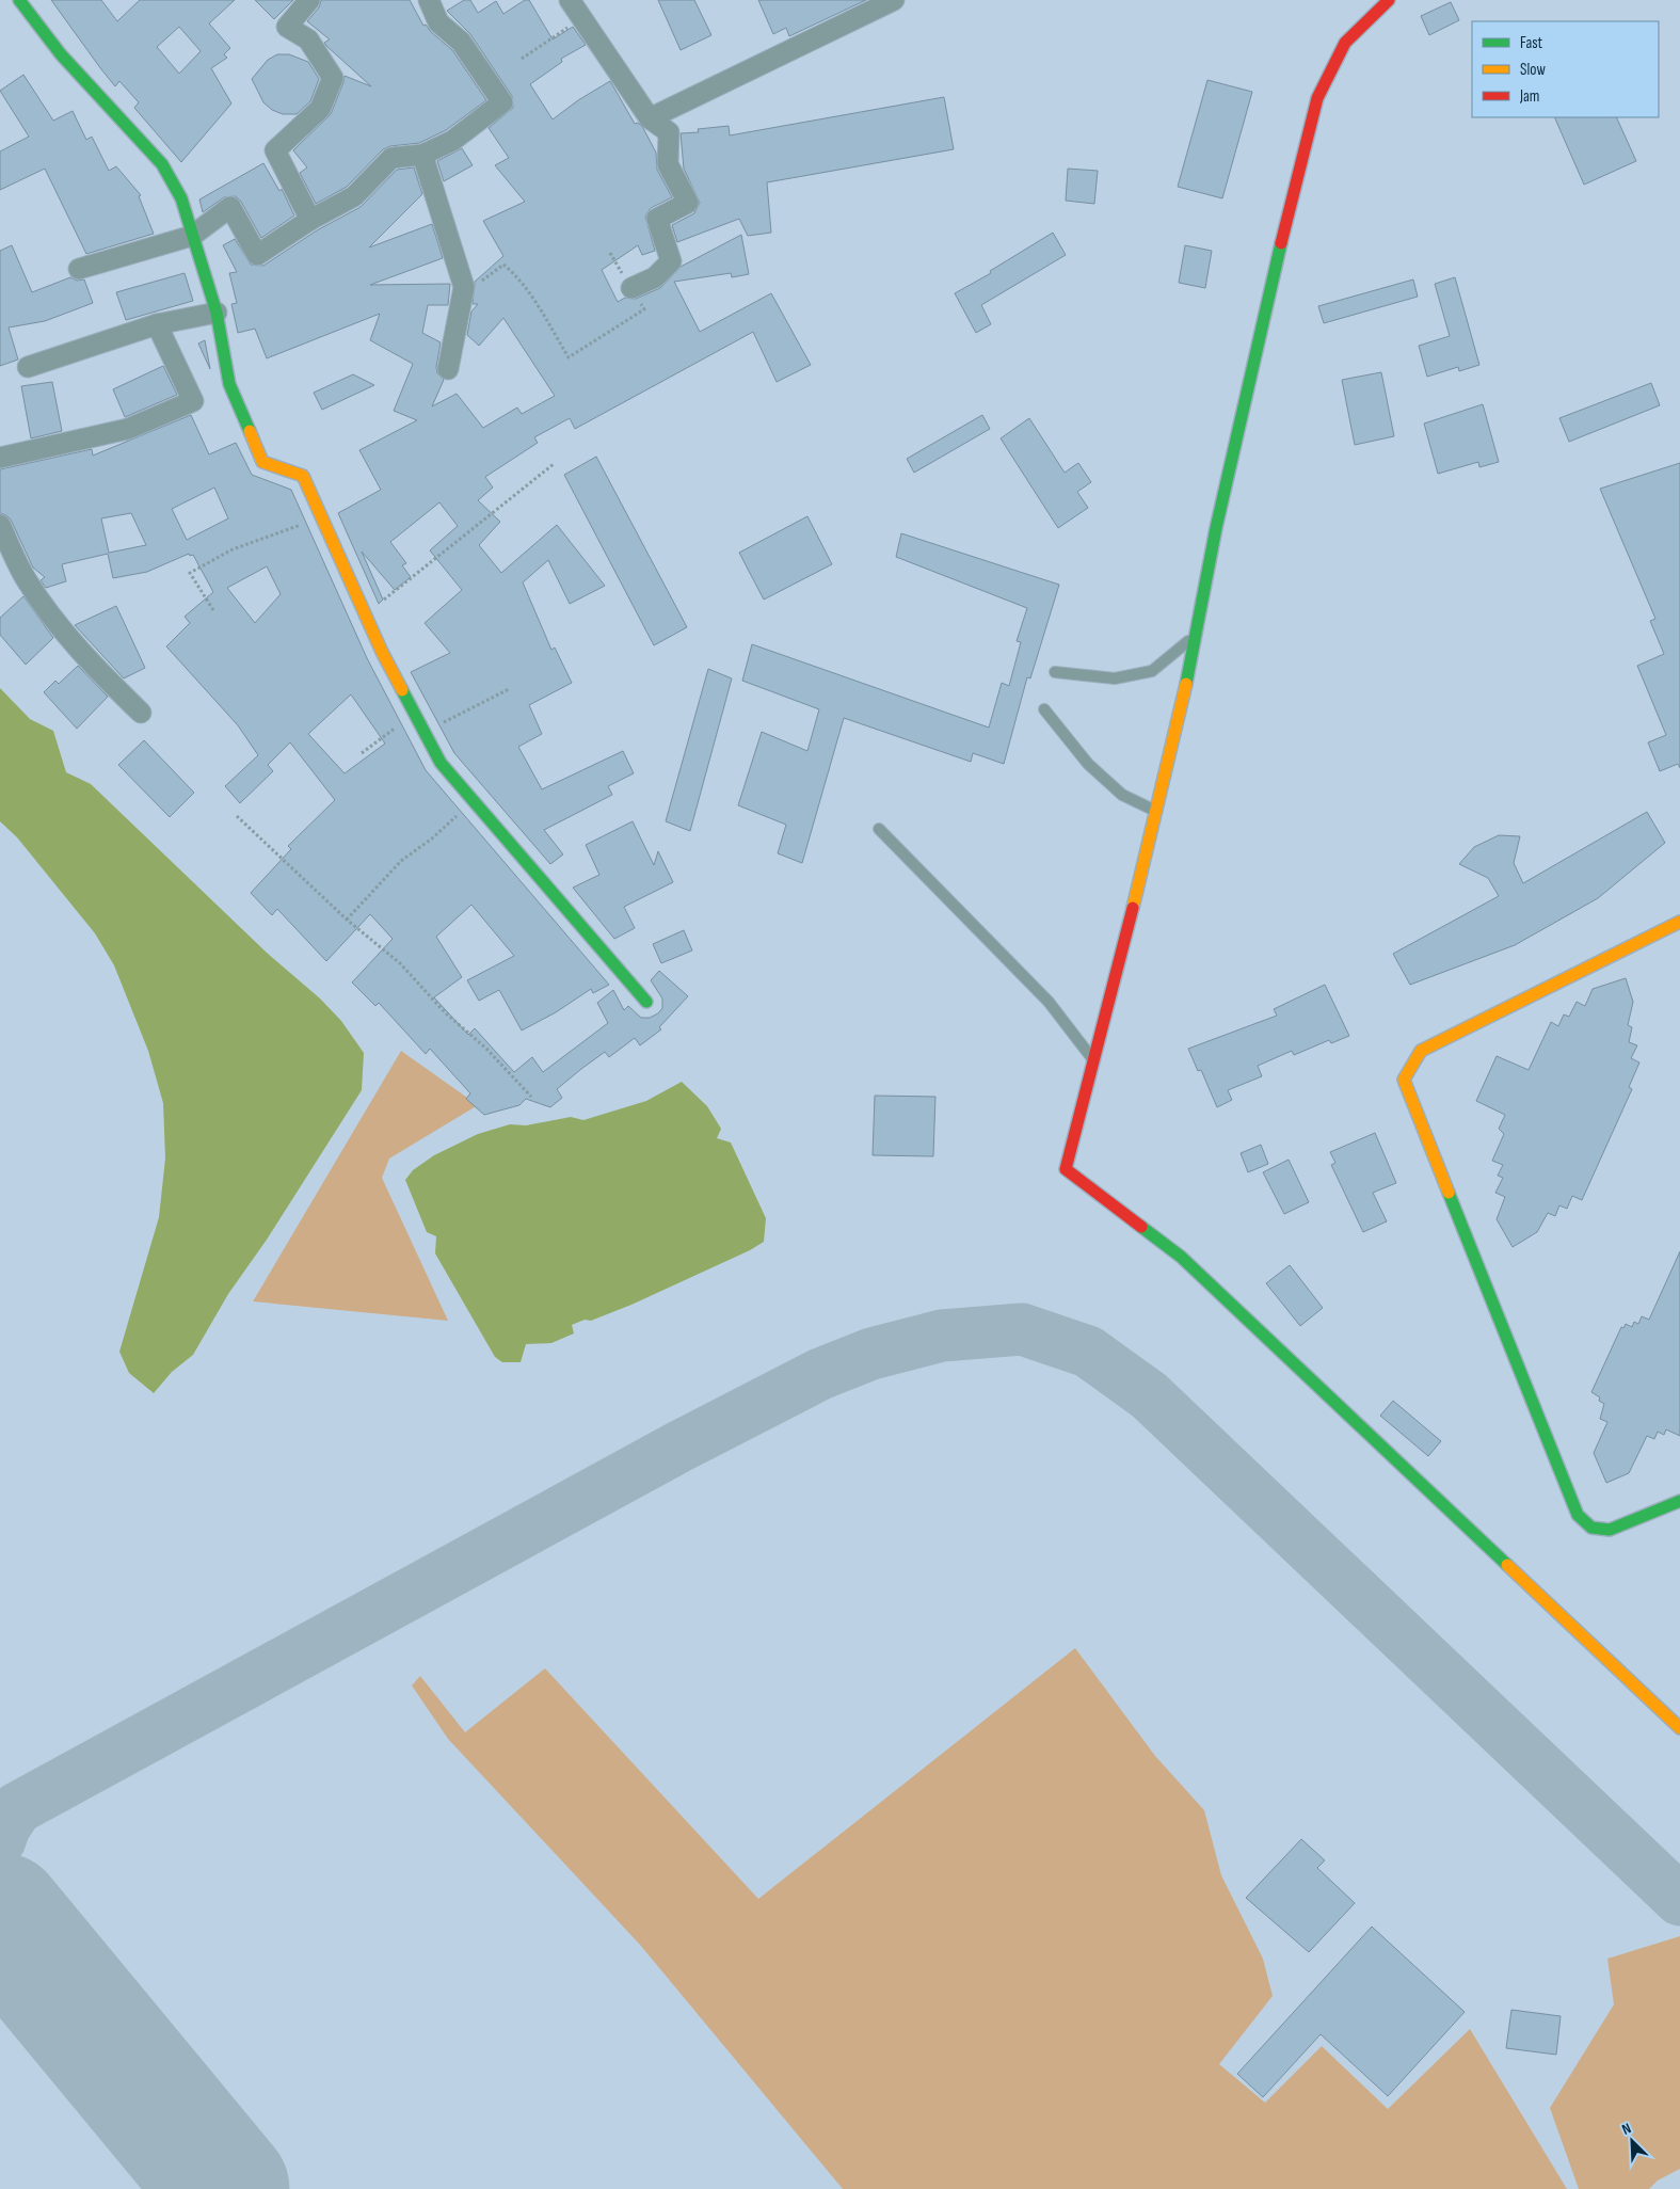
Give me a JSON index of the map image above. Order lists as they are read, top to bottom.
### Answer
{
  "legend": ["Fast", "Slow", "Jam"],
  "north": "top left"
}
